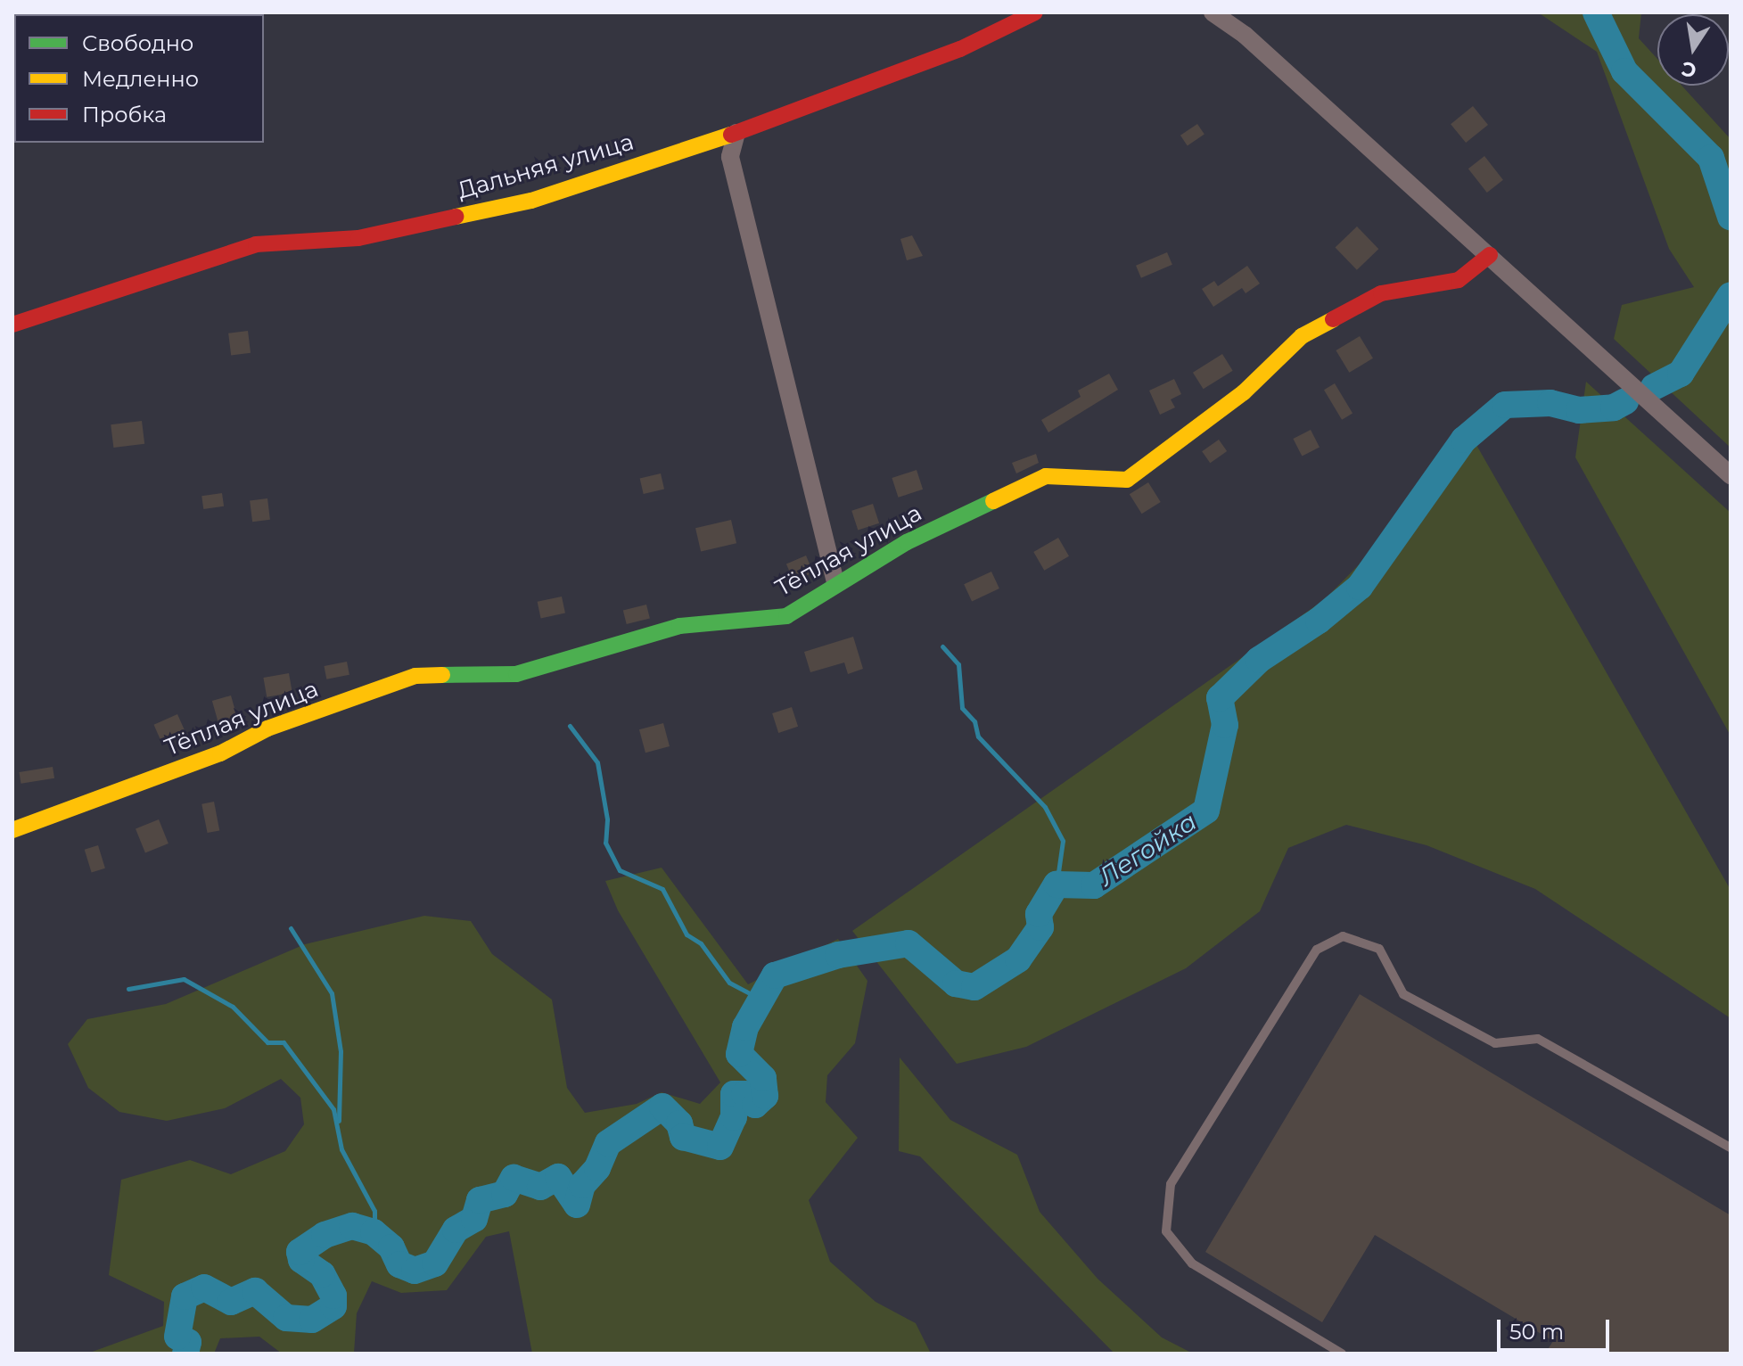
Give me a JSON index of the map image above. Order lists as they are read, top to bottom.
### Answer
{
  "streets": {
    "street": ["Дальняя улица", "Тёплая улица"]
  },
  "water": ["Легойка"],
  "legend": ["Свободно", "Медленно", "Пробка"],
  "scale_bar": "50 m",
  "north": "bottom"
}
